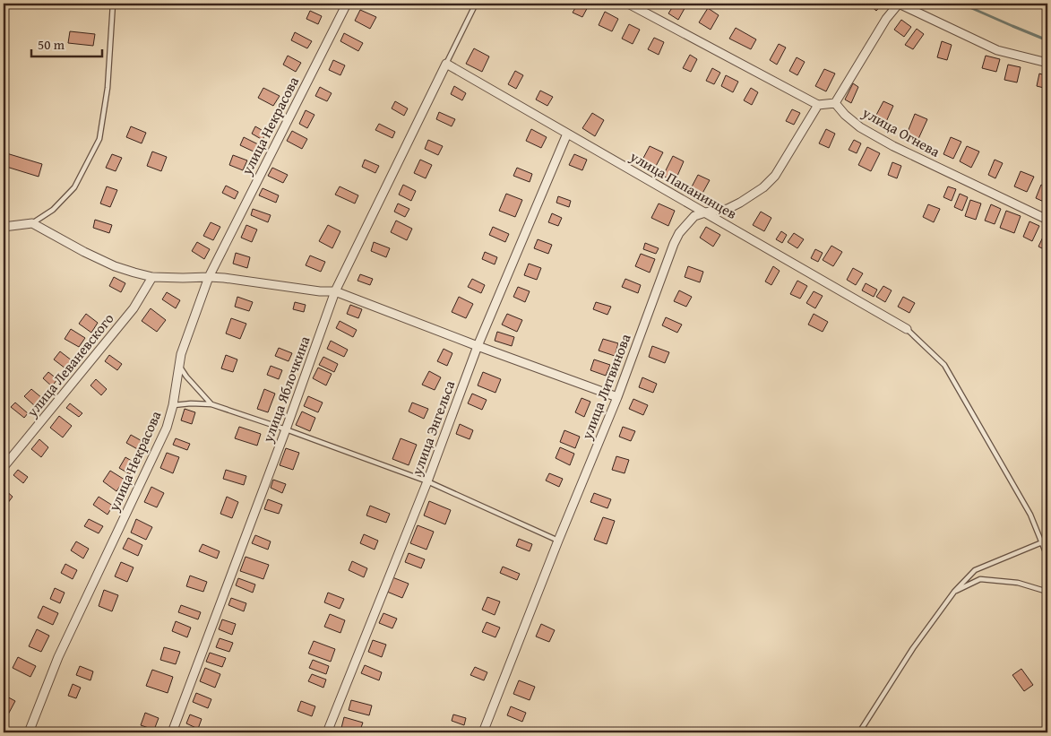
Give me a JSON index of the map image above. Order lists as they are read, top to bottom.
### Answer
{
  "streets": {
    "street": [
      "улица Некрасова",
      "улица Огнева",
      "улица Папанинцев",
      "улица Леваневского",
      "улица Литвинова",
      "улица Яблочкина",
      "улица Энгельса"
    ]
  },
  "crossings": [
    ["улица Папанинцев", "улица Литвинова"],
    ["улица Папанинцев", "улица Яблочкина"],
    ["улица Папанинцев", "улица Энгельса"]
  ],
  "scale_bar": "50 m"
}
